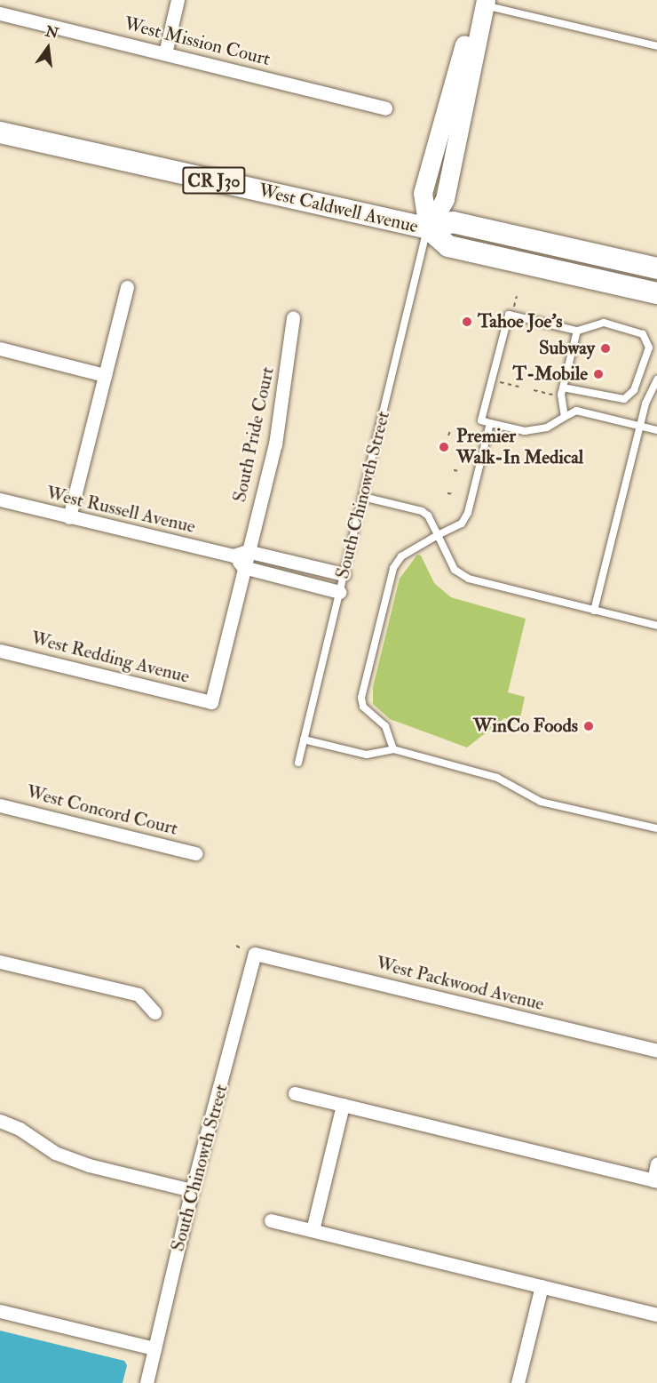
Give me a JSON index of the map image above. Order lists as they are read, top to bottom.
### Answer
{
  "streets": {
    "main road": ["CR J30", "West Caldwell Avenue"],
    "street": [
      "West Mission Court",
      "South Pride Court",
      "South Chinowth Street",
      "West Russell Avenue",
      "West Redding Avenue",
      "West Concord Court",
      "West Packwood Avenue"
    ]
  },
  "crossings": [
    ["West Caldwell Avenue", "South Chinowth Street"],
    ["South Pride Court", "West Russell Avenue"],
    ["South Pride Court", "West Redding Avenue"],
    ["South Chinowth Street", "West Russell Avenue"],
    ["South Chinowth Street", "West Packwood Avenue"]
  ],
  "places": [
    "Tahoe Joe's",
    "Subway",
    "T-Mobile",
    "Premier Walk-In Medical",
    "WinCo Foods"
  ],
  "north": "top"
}
